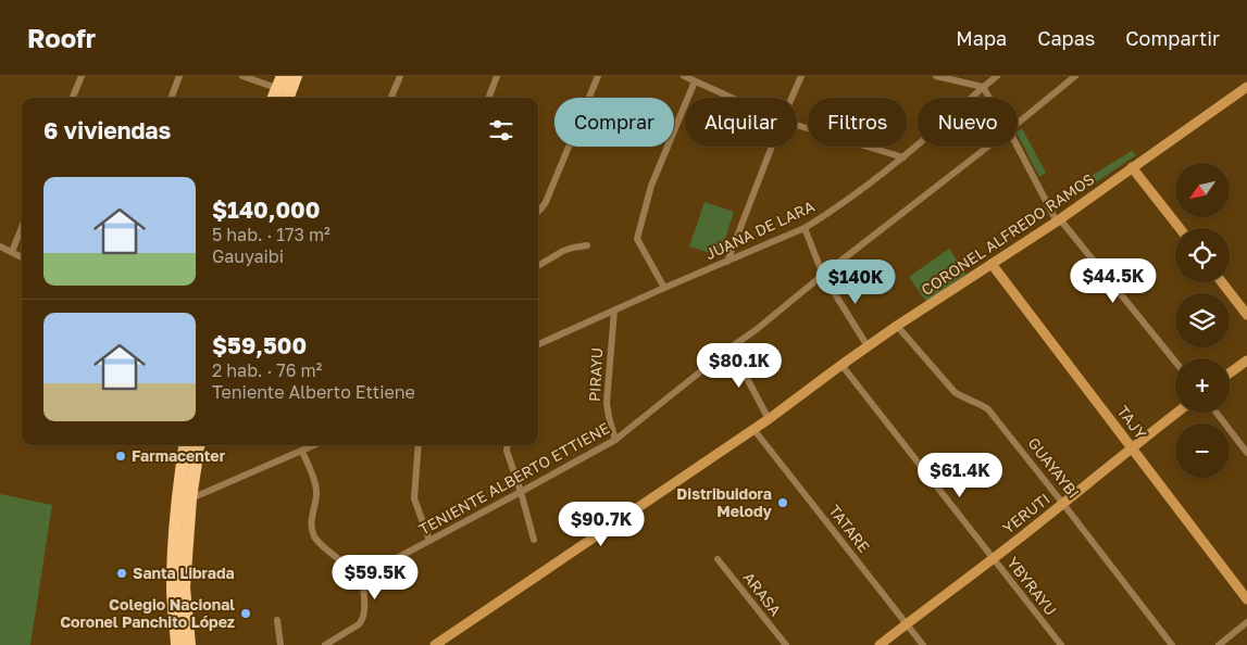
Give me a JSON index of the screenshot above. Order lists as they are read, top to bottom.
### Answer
{
  "streets": {
    "street": [
      "JUANA DE LARA",
      "CORONEL ALFREDO RAMOS",
      "PIRAYU",
      "TAJY",
      "GUAYAYBI",
      "TENIENTE ALBERTO ETTIENE",
      "YERUTI",
      "TATARE",
      "YBYRAYU",
      "ARASA"
    ]
  },
  "crossings": [
    ["JUANA DE LARA", "PIRAYU"],
    ["CORONEL ALFREDO RAMOS", "TAJY"],
    ["CORONEL ALFREDO RAMOS", "GUAYAYBI"],
    ["CORONEL ALFREDO RAMOS", "TATARE"],
    ["CORONEL ALFREDO RAMOS", "YBYRAYU"],
    ["PIRAYU", "TENIENTE ALBERTO ETTIENE"],
    ["TAJY", "YERUTI"],
    ["GUAYAYBI", "YERUTI"],
    ["YERUTI", "TATARE"],
    ["YERUTI", "YBYRAYU"]
  ],
  "places": [
    "Farmacenter",
    "Distribuidora Melody",
    "Santa Librada",
    "Colegio Nacional Coronel Panchito López"
  ],
  "north": "bottom left",
  "page": {
    "header": "Roofr",
    "nav": ["Mapa", "Capas", "Compartir"],
    "chip": [
      "Comprar",
      "Alquilar",
      "Filtros",
      "Nuevo"
    ],
    "heading": "6 viviendas",
    "map_buttons": ["+", "−"],
    "list": [
      {
        "name": "$140,000",
        "note": "5 hab. · 173 m² · Gauyaibi"
      },
      {
        "name": "$59,500",
        "note": "2 hab. · 76 m² · Teniente Alberto Ettiene"
      }
    ],
    "price": [
      "$44.5K",
      "$140K",
      "$80.1K",
      "$61.4K",
      "$90.7K",
      "$59.5K"
    ]
  }
}
